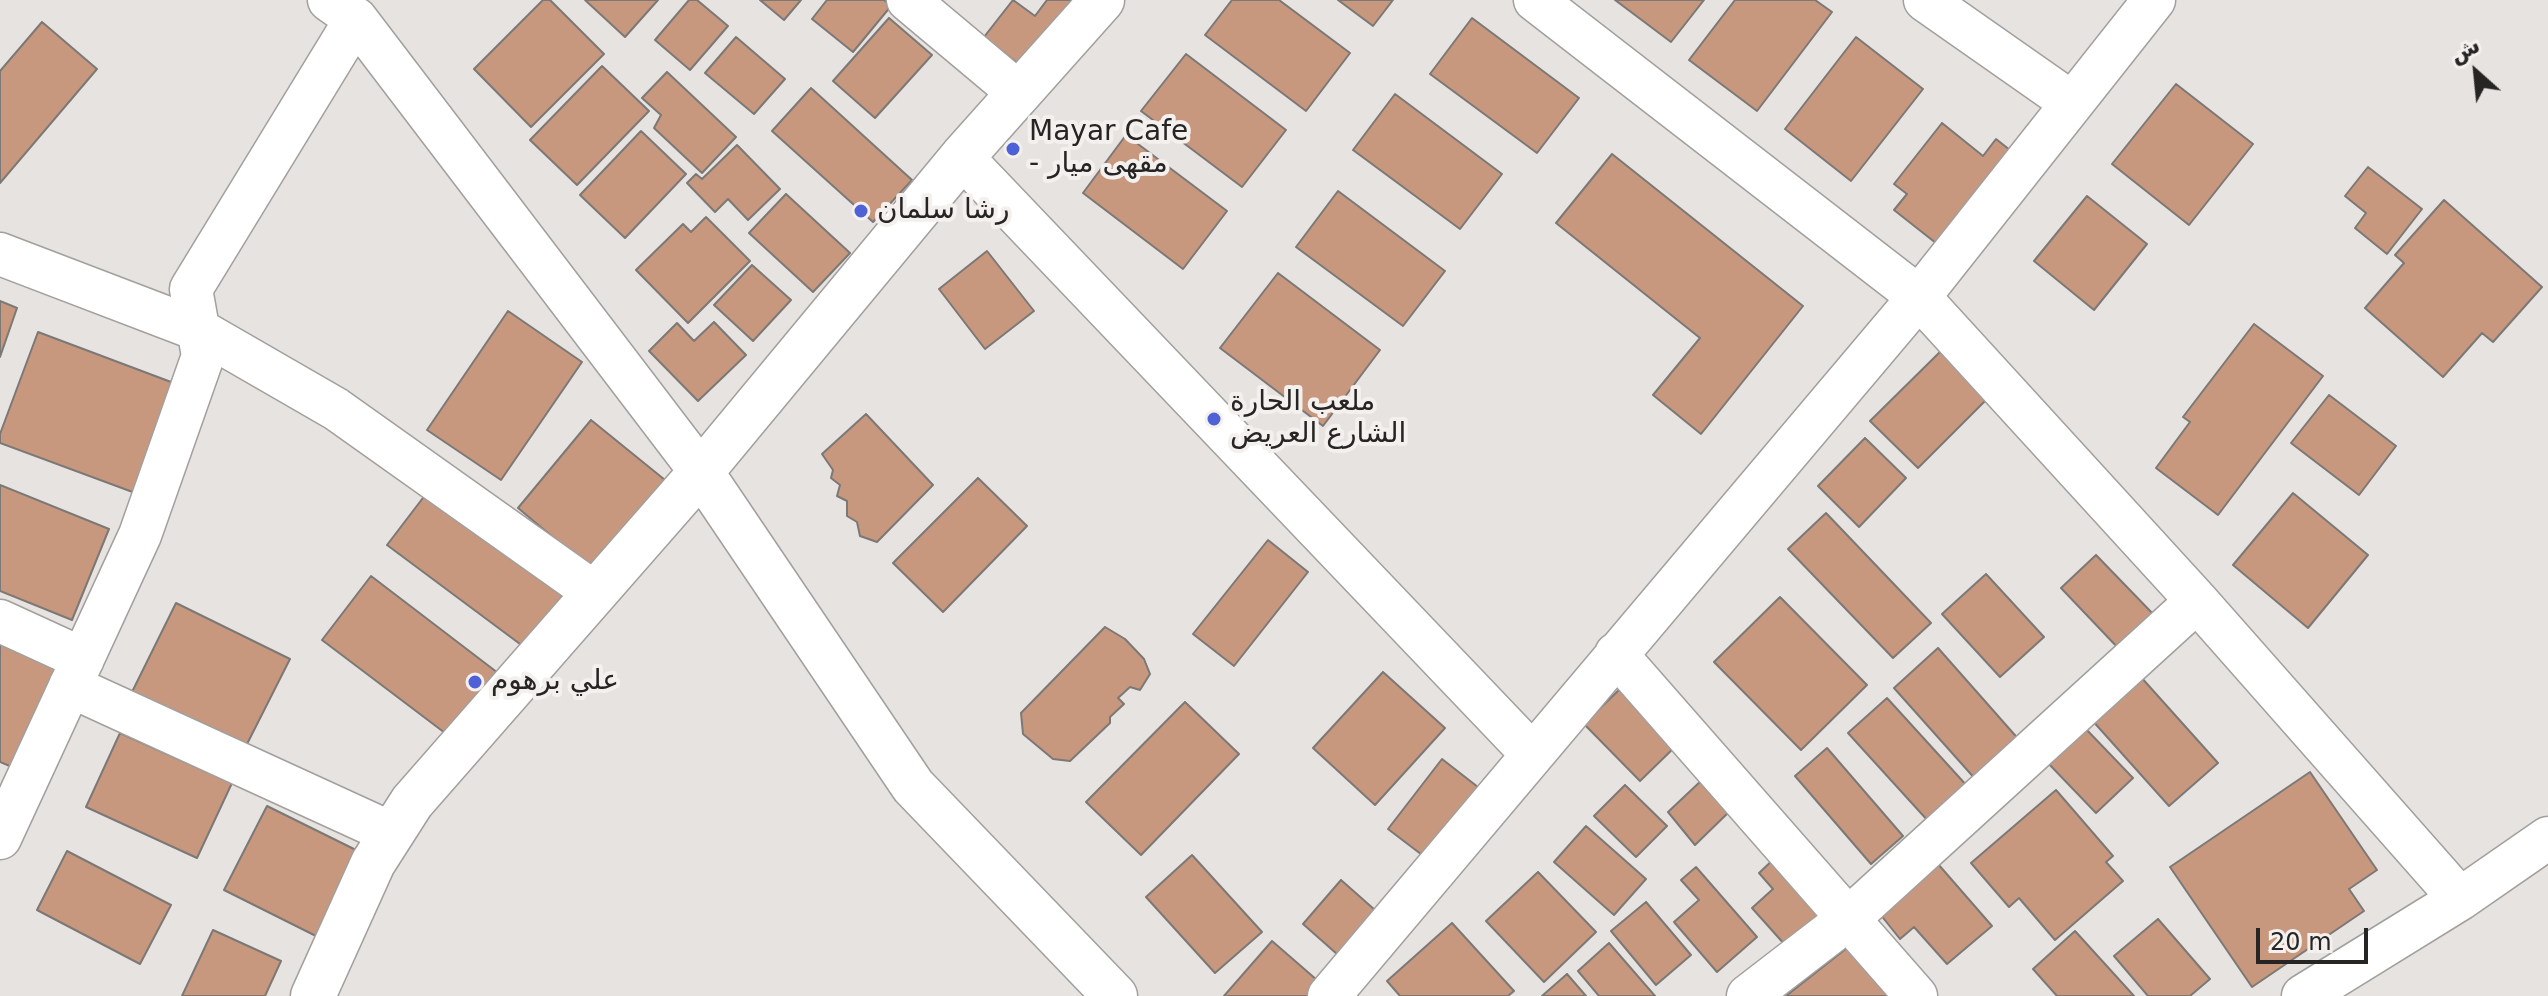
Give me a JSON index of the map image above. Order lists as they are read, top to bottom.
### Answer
{
  "places": [
    "Mayar Cafe - مقهى ميار",
    "رشا سلمان",
    "ملعب الحارة الشارع العريض",
    "علي برهوم"
  ],
  "scale_bar": "20 m",
  "north": "top left"
}
